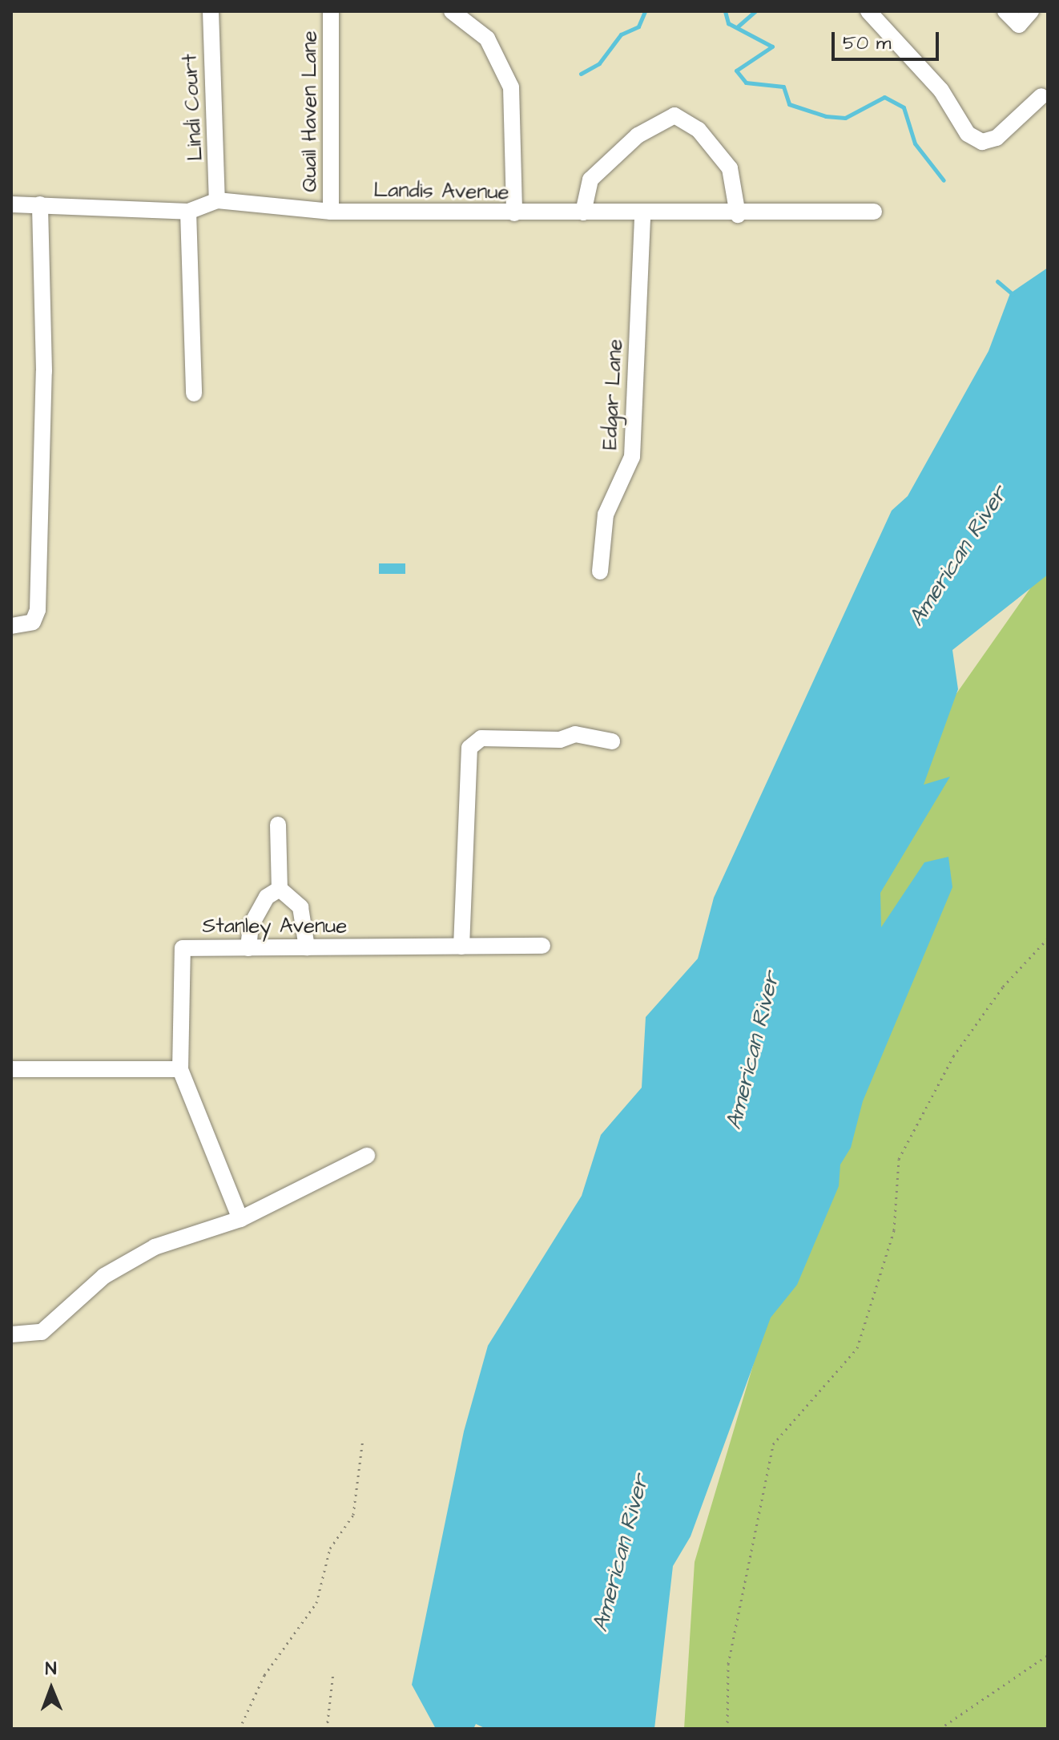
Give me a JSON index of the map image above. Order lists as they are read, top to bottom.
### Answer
{
  "streets": {
    "street": [
      "Lindi Court",
      "Quail Haven Lane",
      "Landis Avenue",
      "Edgar Lane",
      "Stanley Avenue"
    ]
  },
  "crossings": [
    ["Lindi Court", "Landis Avenue"],
    ["Quail Haven Lane", "Landis Avenue"],
    ["Landis Avenue", "Edgar Lane"]
  ],
  "water": ["American River"],
  "scale_bar": "50 m",
  "north": "top"
}
